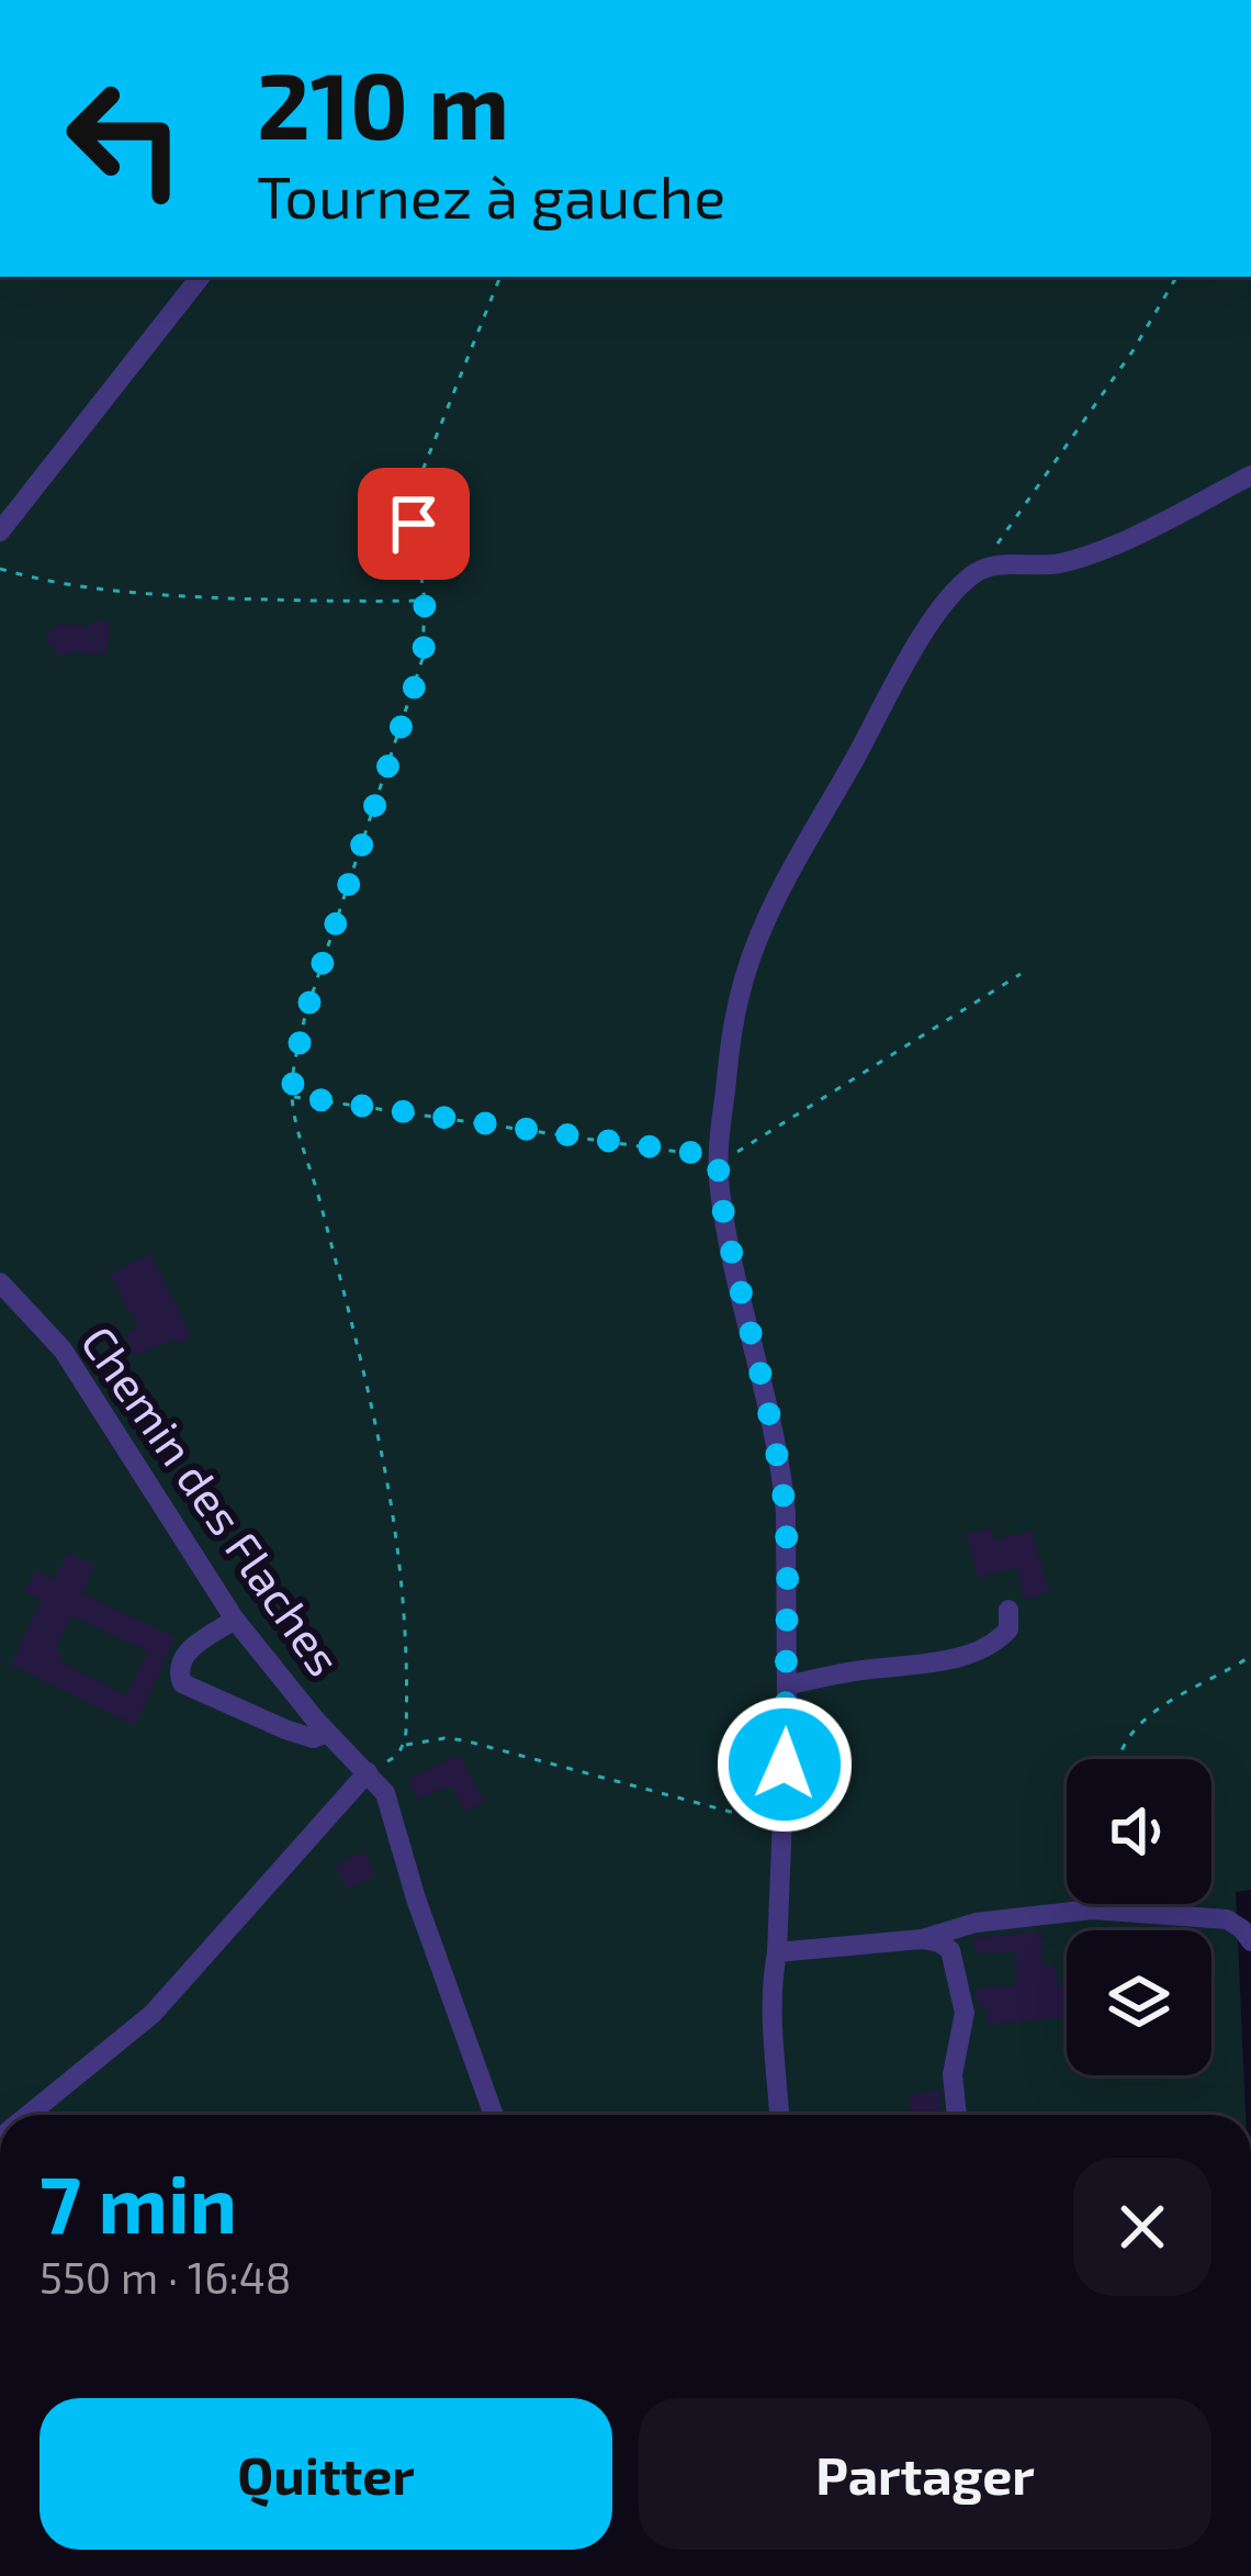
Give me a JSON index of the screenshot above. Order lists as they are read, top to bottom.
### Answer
{
  "streets": {
    "street": ["Chemin des Flaches"]
  },
  "page": {
    "turn": ["210 m", "Tournez à gauche"],
    "heading": ["7 min", "550 m · 16:48"],
    "buttons": ["Quitter", "Partager"]
  }
}
